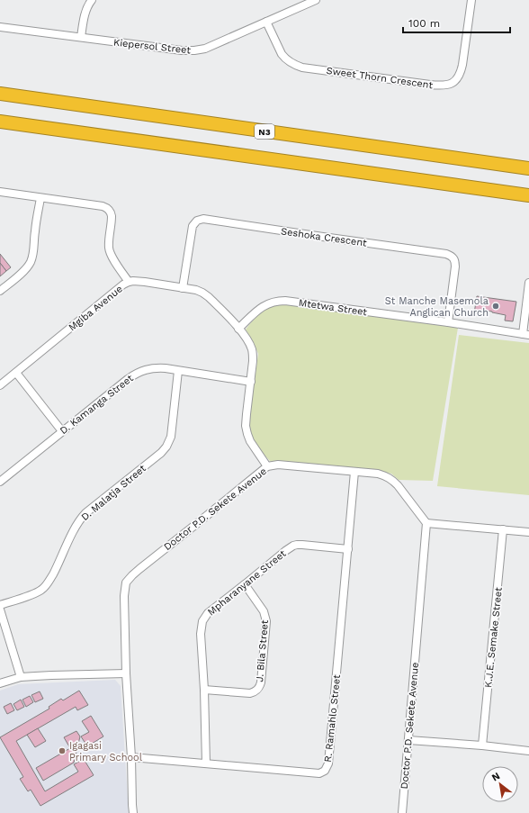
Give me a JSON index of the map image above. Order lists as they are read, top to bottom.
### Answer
{
  "streets": {
    "highway": ["N3"],
    "street": [
      "Kiepersol Street",
      "Sweet Thorn Crescent",
      "Seshoka Crescent",
      "Mtetwa Street",
      "Mgiba Avenue",
      "D. Kamanga Street",
      "D. Malatja Street",
      "Doctor P.D. Sekete Avenue",
      "Mpharanyane Street",
      "K.J.E. Semake Street",
      "J. Bila Street",
      "R. Ramahlo Street"
    ]
  },
  "crossings": [
    ["Kiepersol Street", "Sweet Thorn Crescent"],
    ["Seshoka Crescent", "Mtetwa Street"],
    ["Seshoka Crescent", "Mgiba Avenue"],
    ["Mtetwa Street", "Mgiba Avenue"],
    ["Mgiba Avenue", "D. Kamanga Street"],
    ["Mgiba Avenue", "Doctor P.D. Sekete Avenue"],
    ["D. Kamanga Street", "D. Malatja Street"],
    ["Doctor P.D. Sekete Avenue", "R. Ramahlo Street"],
    ["Mpharanyane Street", "J. Bila Street"],
    ["Mpharanyane Street", "R. Ramahlo Street"]
  ],
  "places": ["St Manche Masemola Anglican Church", "Igagasi Primary School"],
  "scale_bar": "100 m",
  "north": "top left"
}
